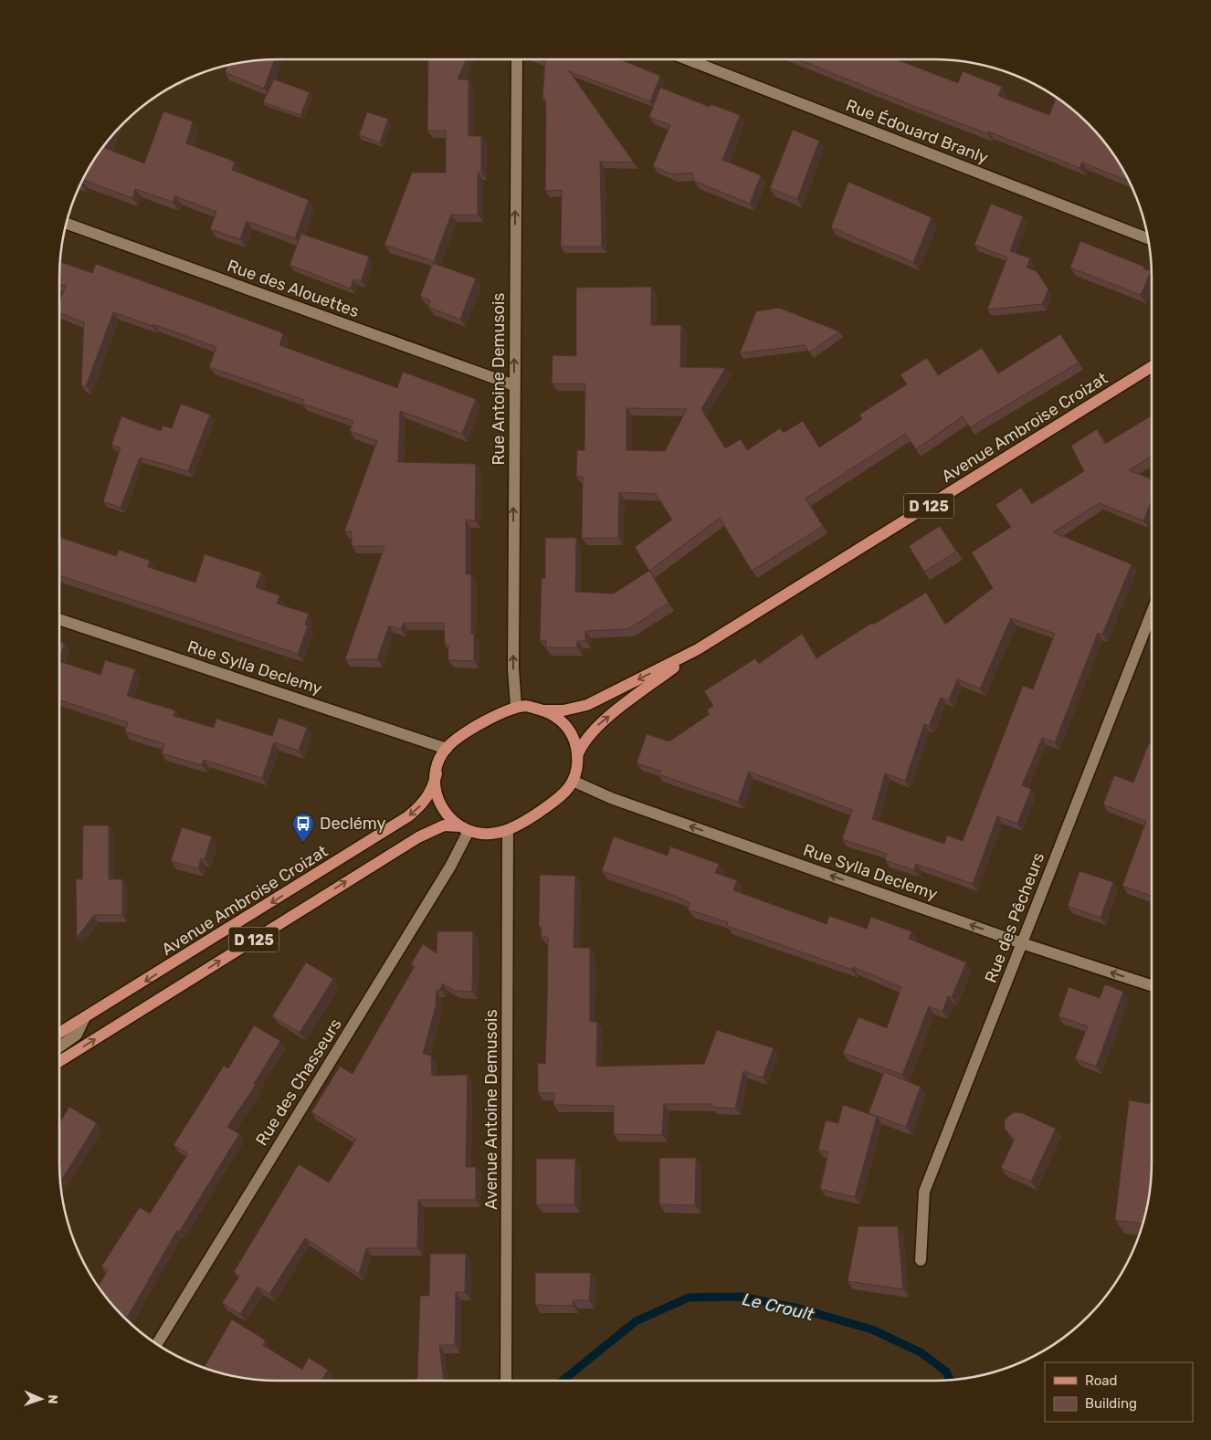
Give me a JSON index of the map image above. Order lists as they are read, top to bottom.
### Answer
{
  "streets": {
    "main road": ["Avenue Ambroise Croizat", "D 125"],
    "street": [
      "Rue Édouard Branly",
      "Rue des Alouettes",
      "Rue Antoine Demusois",
      "Rue Sylla Declemy",
      "Rue des Pêcheurs",
      "Rue des Chasseurs",
      "Avenue Antoine Demusois"
    ]
  },
  "crossings": [
    ["Rue des Alouettes", "Rue Antoine Demusois"],
    ["Rue Antoine Demusois", "Avenue Ambroise Croizat"],
    ["Rue Antoine Demusois", "D 125"],
    ["Rue Antoine Demusois", "Rue Sylla Declemy"],
    ["Rue Antoine Demusois", "Rue des Chasseurs"],
    ["Rue Antoine Demusois", "Avenue Antoine Demusois"],
    ["Avenue Ambroise Croizat", "D 125"],
    ["Avenue Ambroise Croizat", "Rue Sylla Declemy"],
    ["Avenue Ambroise Croizat", "Rue des Chasseurs"],
    ["Avenue Ambroise Croizat", "Avenue Antoine Demusois"],
    ["D 125", "Rue Sylla Declemy"],
    ["D 125", "Rue des Chasseurs"],
    ["D 125", "Avenue Antoine Demusois"],
    ["Rue Sylla Declemy", "Rue des Pêcheurs"],
    ["Rue Sylla Declemy", "Rue des Chasseurs"],
    ["Rue Sylla Declemy", "Avenue Antoine Demusois"],
    ["Rue des Chasseurs", "Avenue Antoine Demusois"]
  ],
  "one_way": ["Rue Antoine Demusois", "Rue Sylla Declemy"],
  "water": ["Le Croult"],
  "places": {
    "bus stop": ["Declémy"]
  },
  "legend": ["Road", "Building"],
  "north": "right"
}
